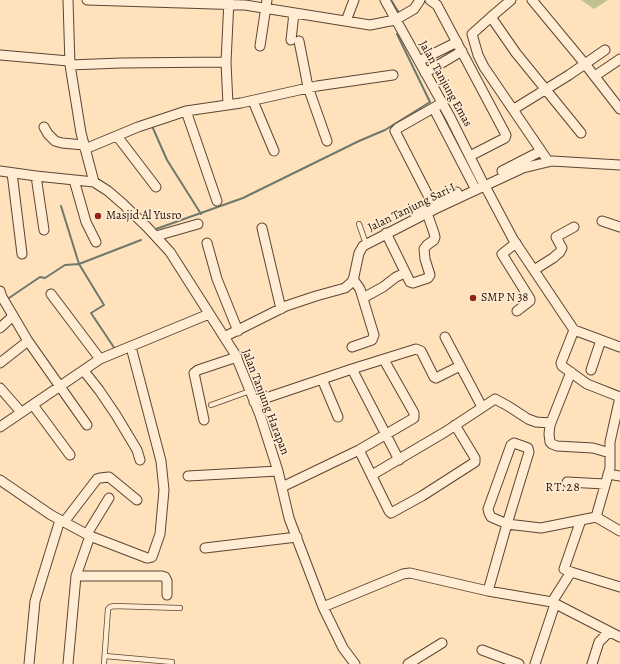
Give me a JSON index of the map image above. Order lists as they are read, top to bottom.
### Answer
{
  "streets": {
    "street": ["Jalan Tanjung Emas", "Jalan Tanjung Sari I", "Jalan Tanjung Harapan"]
  },
  "crossings": [
    ["Jalan Tanjung Emas", "Jalan Tanjung Sari I"]
  ],
  "districts": ["RT.28"],
  "places": ["Masjid Al Yusro", "SMP N 38"]
}
